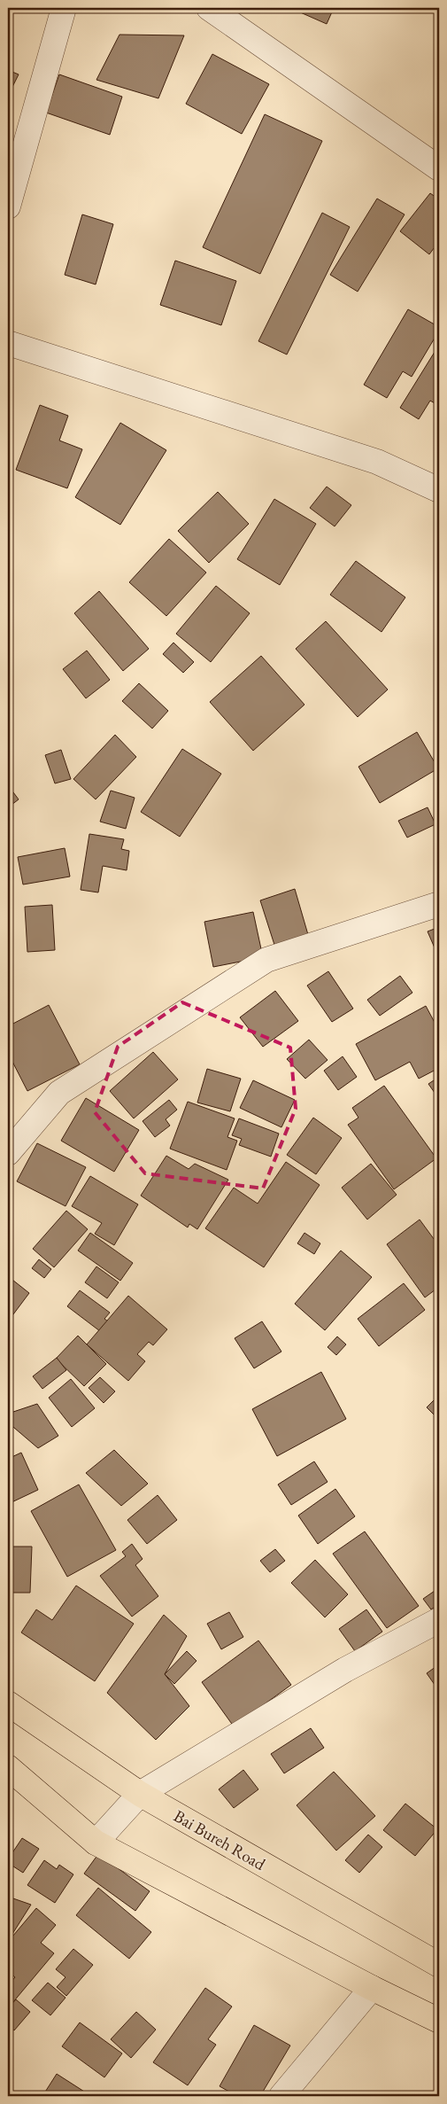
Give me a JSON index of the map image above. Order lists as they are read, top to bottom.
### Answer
{
  "streets": {
    "highway": ["Bai Bureh Road"]
  }
}
